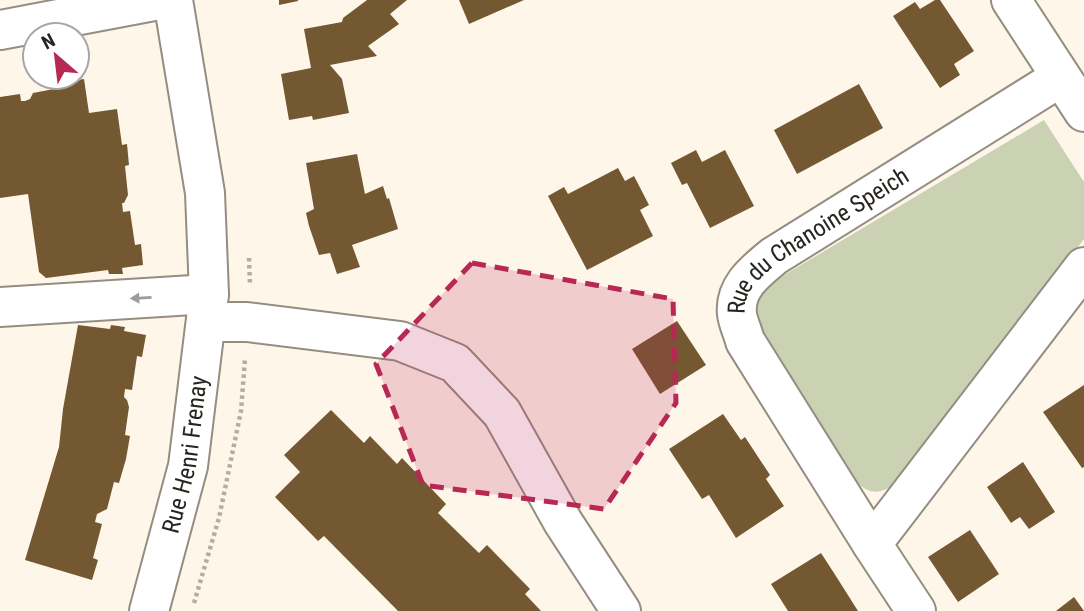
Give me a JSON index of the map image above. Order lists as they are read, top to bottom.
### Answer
{
  "streets": {
    "street": ["Rue du Chanoine Speich", "Rue Henri Frenay"]
  },
  "north": "top left"
}
